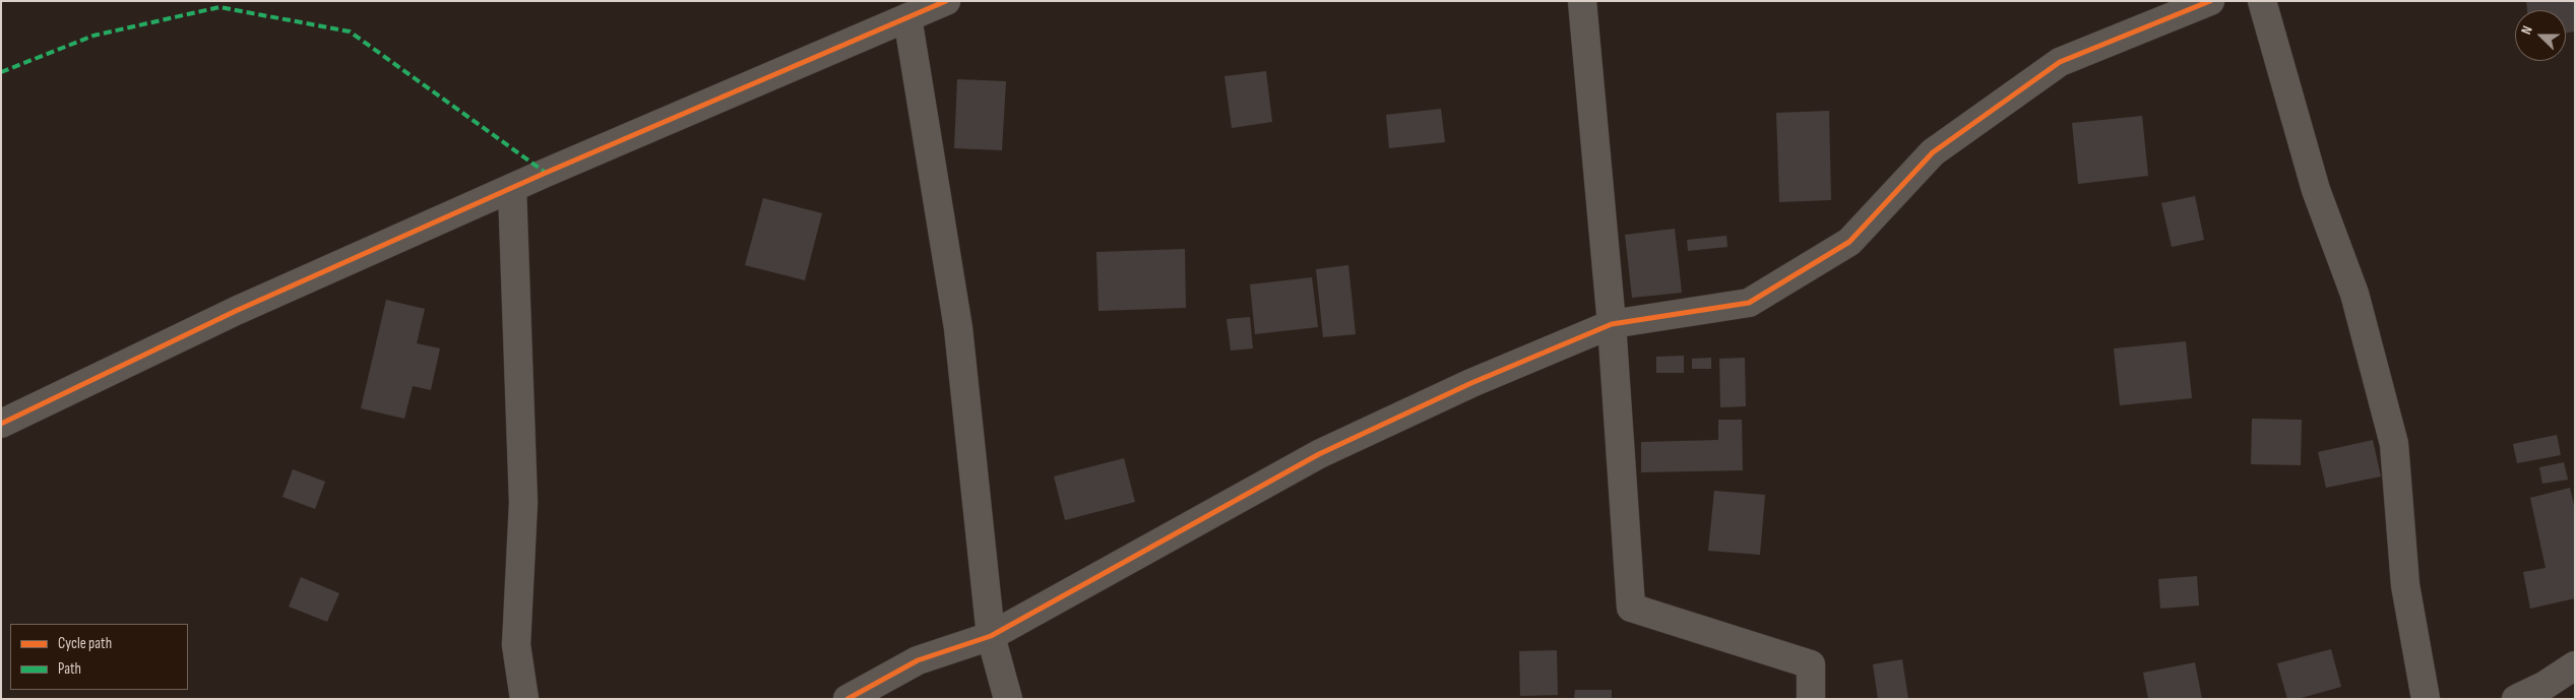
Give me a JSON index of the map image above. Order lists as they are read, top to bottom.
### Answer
{
  "legend": ["Cycle path", "Path"],
  "north": "left"
}
